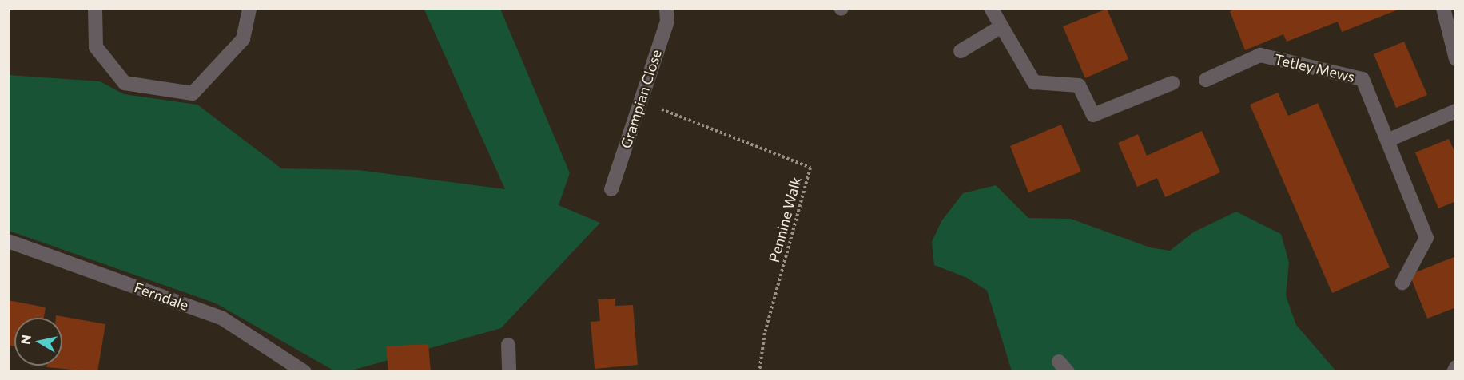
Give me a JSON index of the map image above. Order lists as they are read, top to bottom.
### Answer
{
  "streets": {
    "street": ["Tetley Mews", "Grampian Close", "Ferndale"],
    "path": ["Pennine Walk"]
  },
  "crossings": [
    ["Grampian Close", "Pennine Walk"]
  ],
  "north": "left"
}
